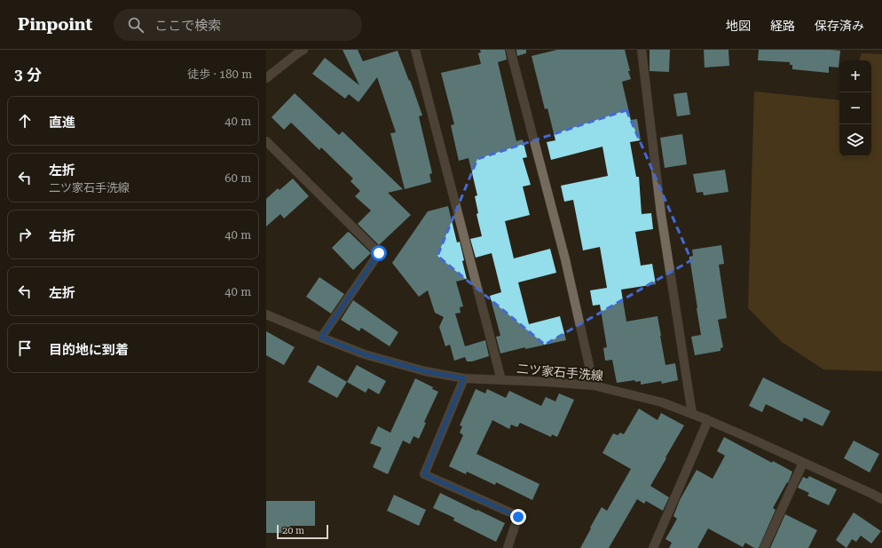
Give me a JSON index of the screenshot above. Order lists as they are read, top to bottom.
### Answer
{
  "streets": {
    "street": ["二ツ家石手洗線"]
  },
  "scale_bar": "20 m",
  "page": {
    "header": "Pinpoint",
    "search": "ここで検索",
    "nav": ["地図", "経路", "保存済み"],
    "heading": ["3 分", "徒歩 · 180 m"],
    "map_buttons": ["+", "−"],
    "list": [
      ["直進", "40 m"],
      ["左折", "二ツ家石手洗線", "60 m"],
      ["右折", "40 m"],
      ["左折", "40 m"],
      "目的地に到着"
    ],
    "scale": "20 m"
  }
}
